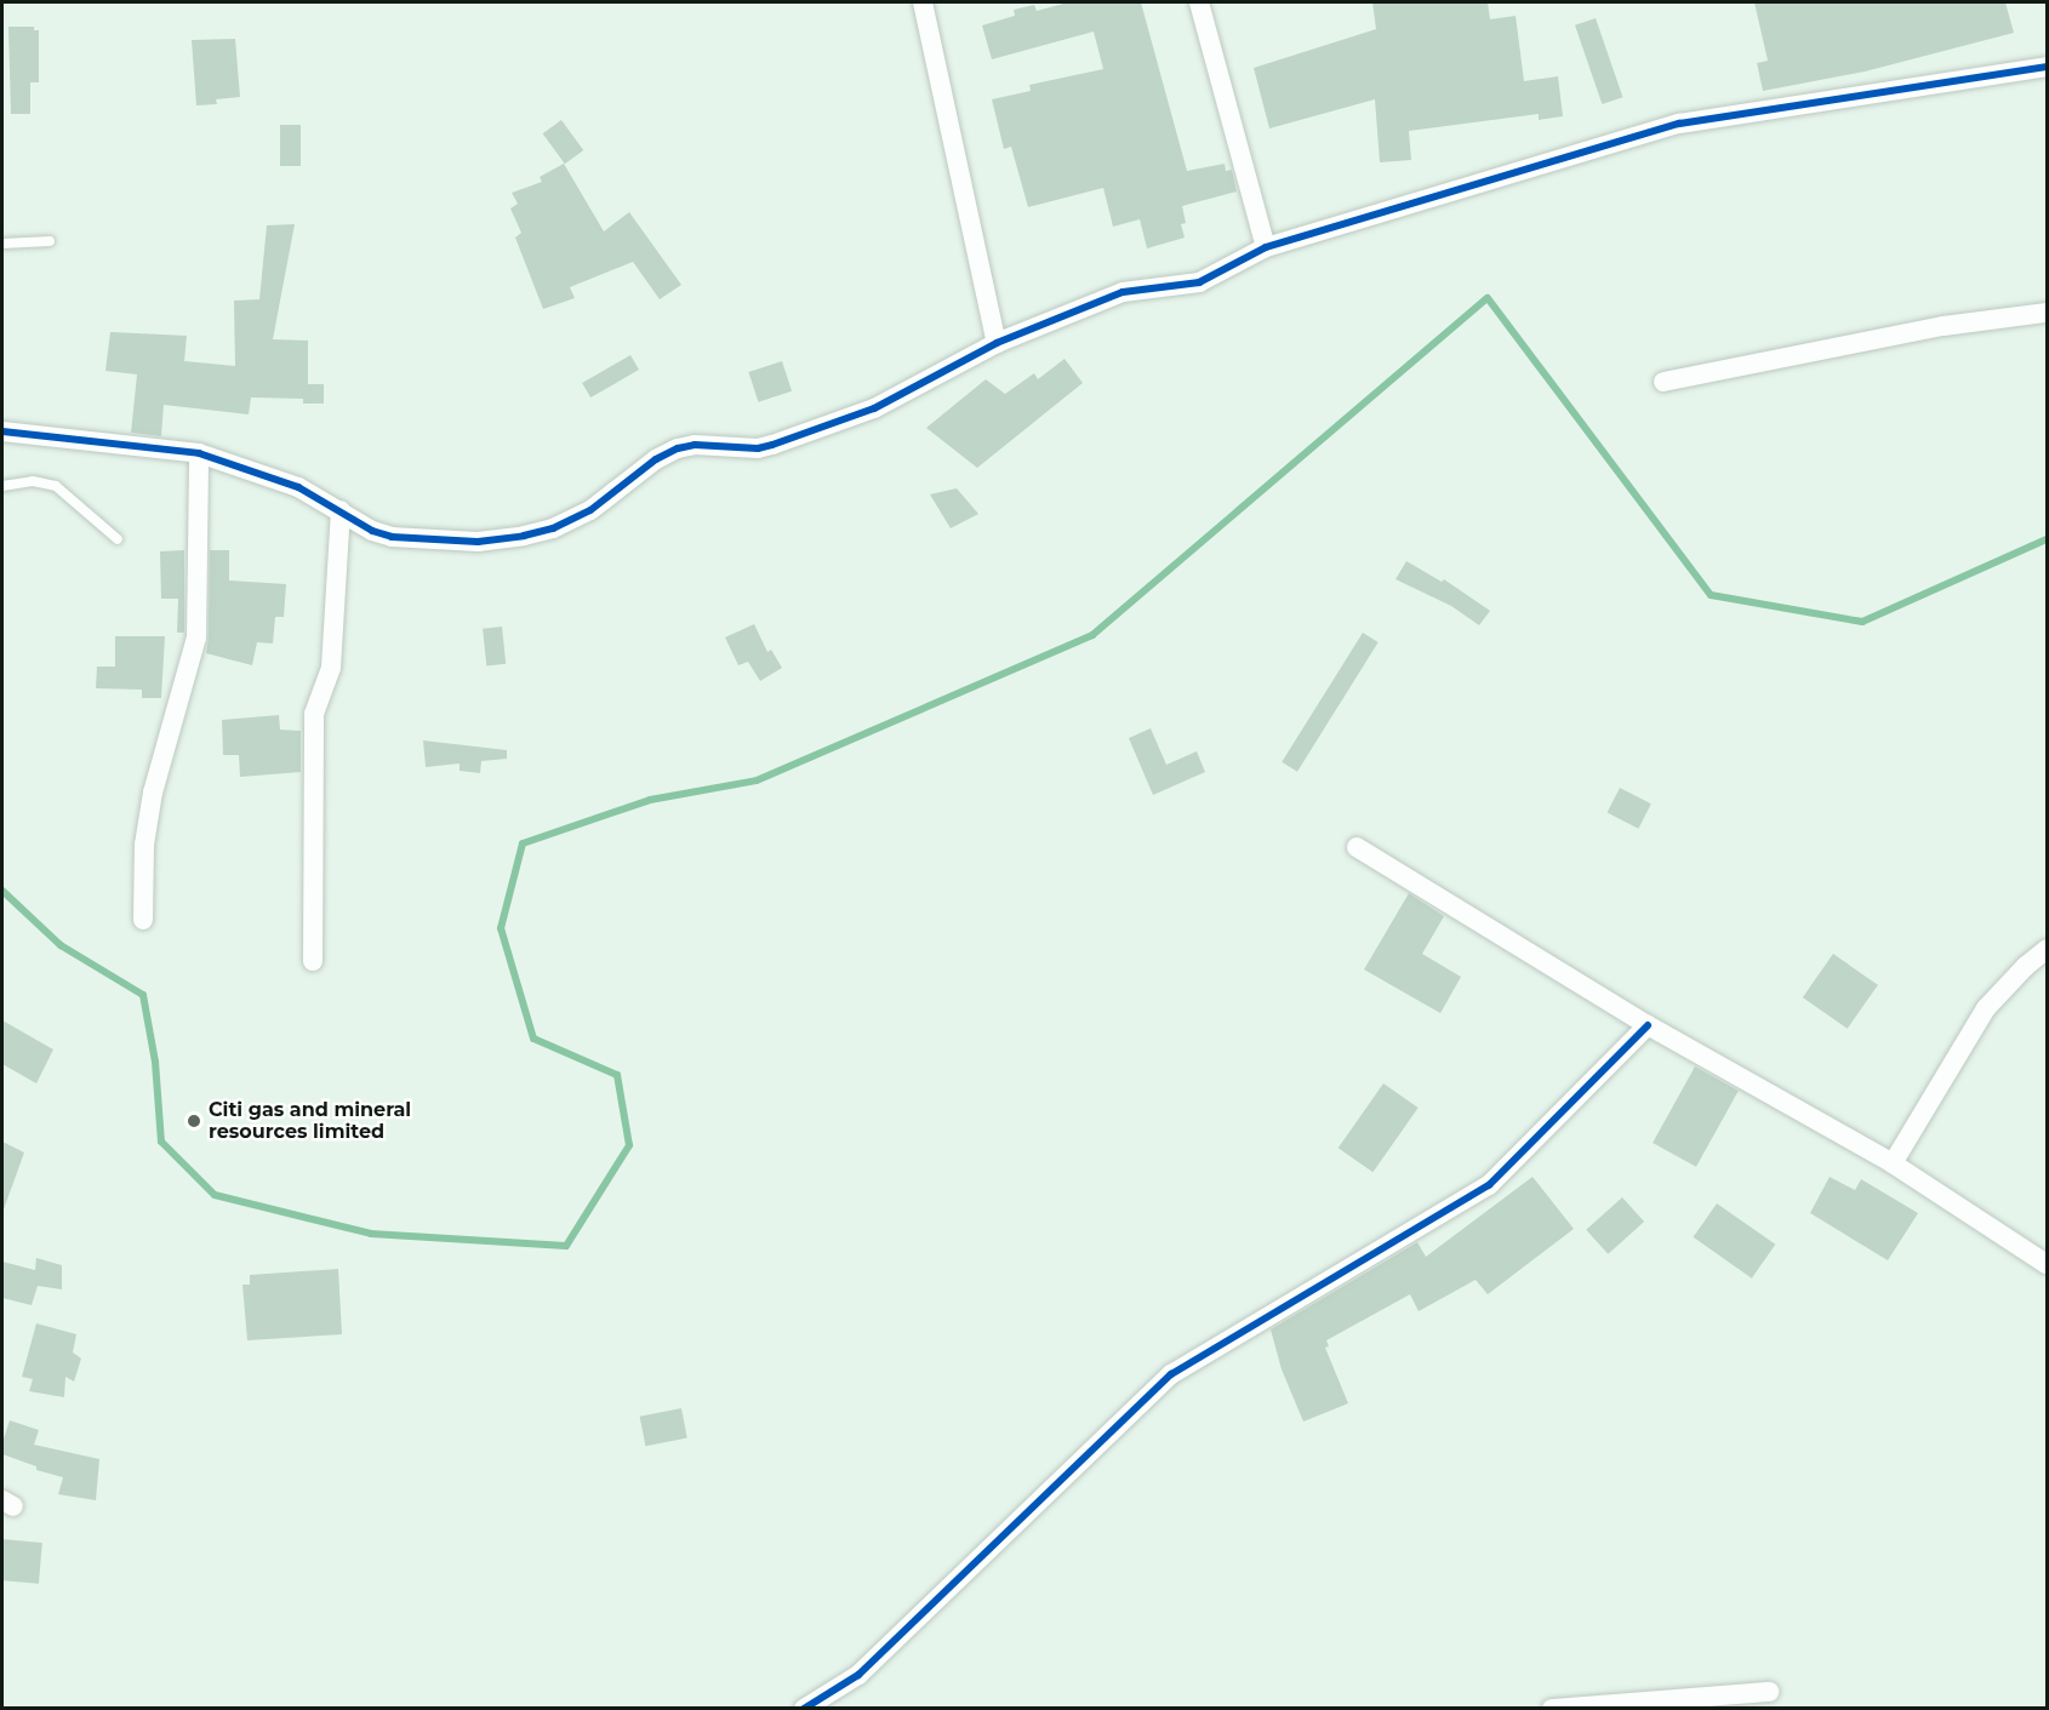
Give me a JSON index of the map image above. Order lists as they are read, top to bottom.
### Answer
{
  "places": ["Citi gas and mineral resources limited"]
}
